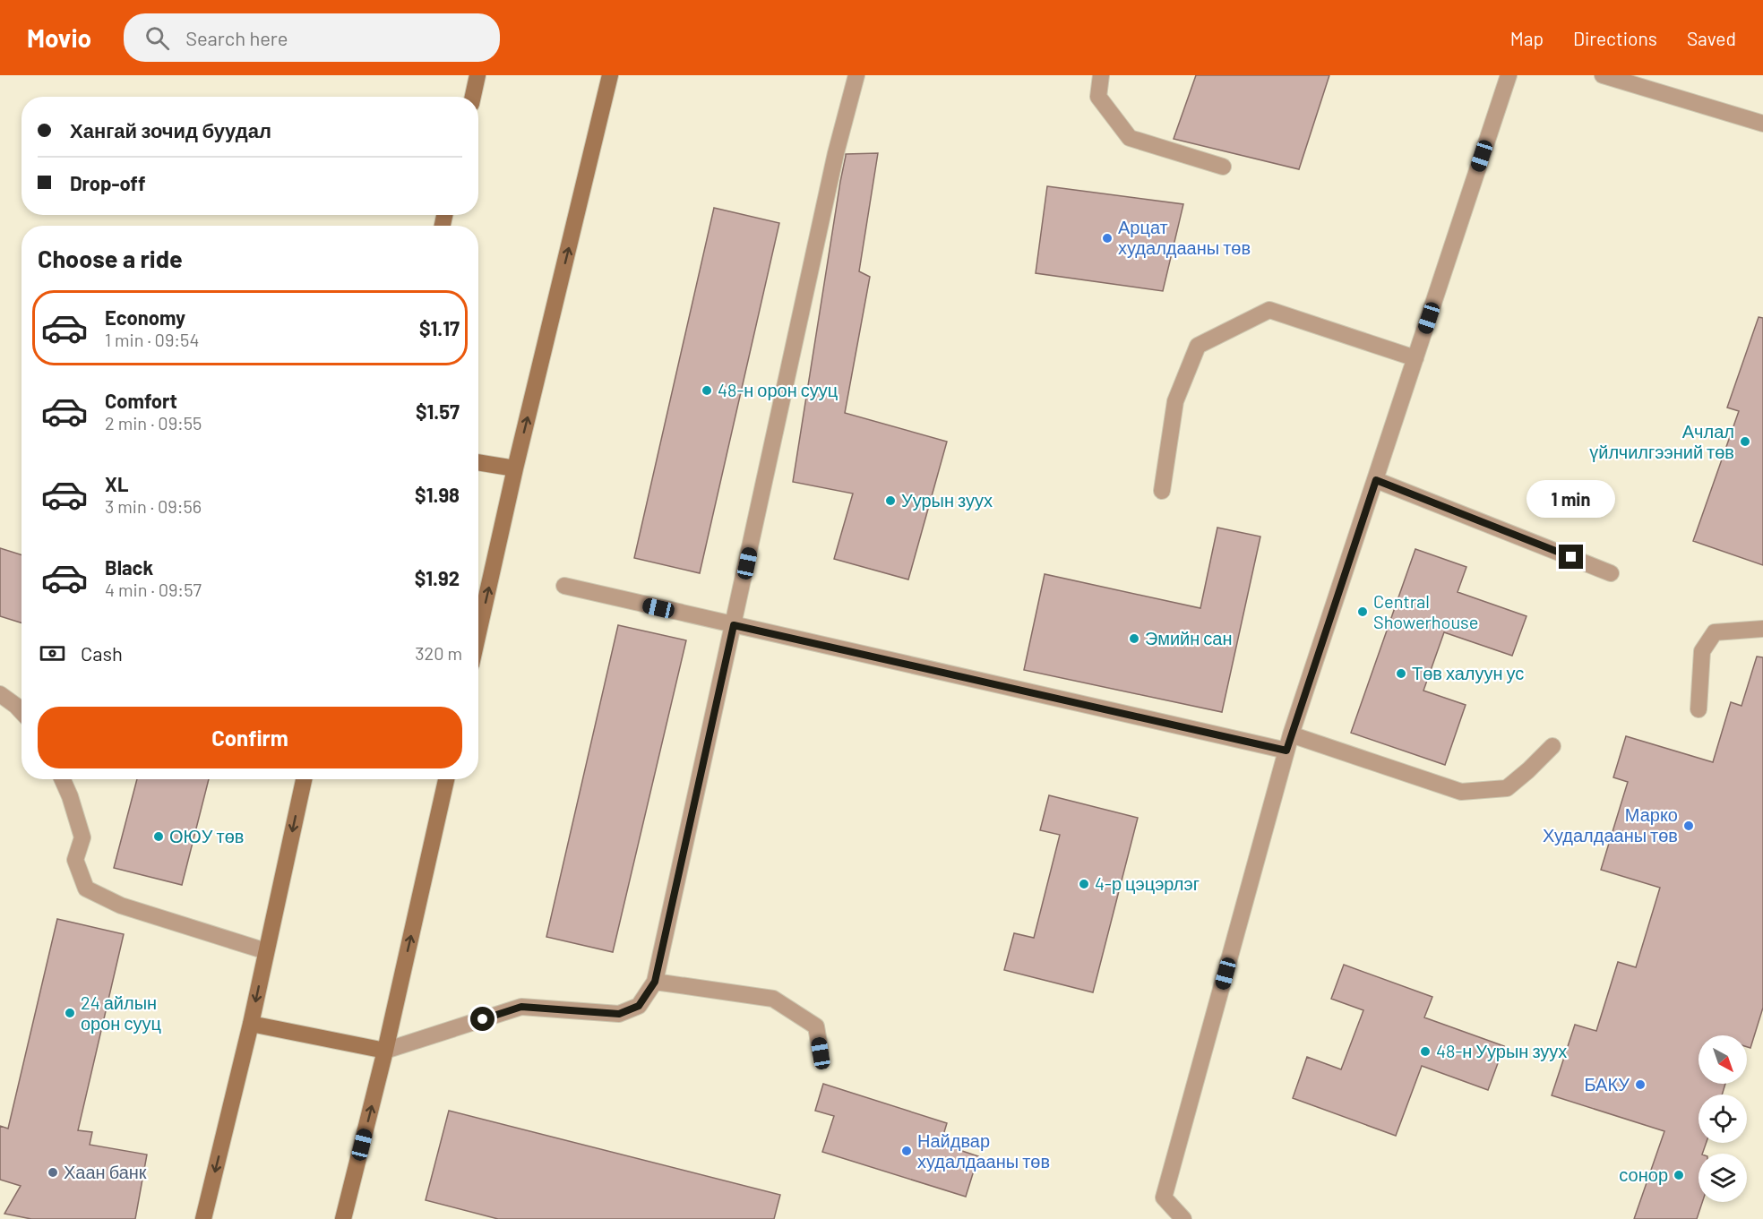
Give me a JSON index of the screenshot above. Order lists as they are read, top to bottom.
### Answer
{
  "places": [
    "Арцат худалдааны төв",
    "48-н орон сууц",
    "Ачлал үйлчилгээний төв",
    "Уурын зуух",
    "Central Showerhouse",
    "Эмийн сан",
    "Төв халуун ус",
    "Марко Худалдааны төв",
    "ОЮУ төв",
    "4-р цэцэрлэг",
    "24 айлын орон сууц",
    "48-н Уурын зуух",
    "БАКУ",
    "Найдвар худалдааны төв",
    "Хаан банк",
    "сонор"
  ],
  "north": "bottom right",
  "page": {
    "header": "Movio",
    "search": "Search here",
    "nav": ["Map", "Directions", "Saved"],
    "banner": ["Хангай зочид буудал", "Drop-off"],
    "heading": "Choose a ride",
    "list": [
      {
        "name": "Economy",
        "note": "1 min · 09:54",
        "value": "$1.17"
      },
      {
        "name": "Comfort",
        "note": "2 min · 09:55",
        "value": "$1.57"
      },
      {
        "name": "XL",
        "note": "3 min · 09:56",
        "value": "$1.98"
      },
      {
        "name": "Black",
        "note": "4 min · 09:57",
        "value": "$1.92"
      }
    ],
    "bubble": "1 min",
    "pay": ["Cash", "320 m"],
    "buttons": "Confirm"
  }
}
